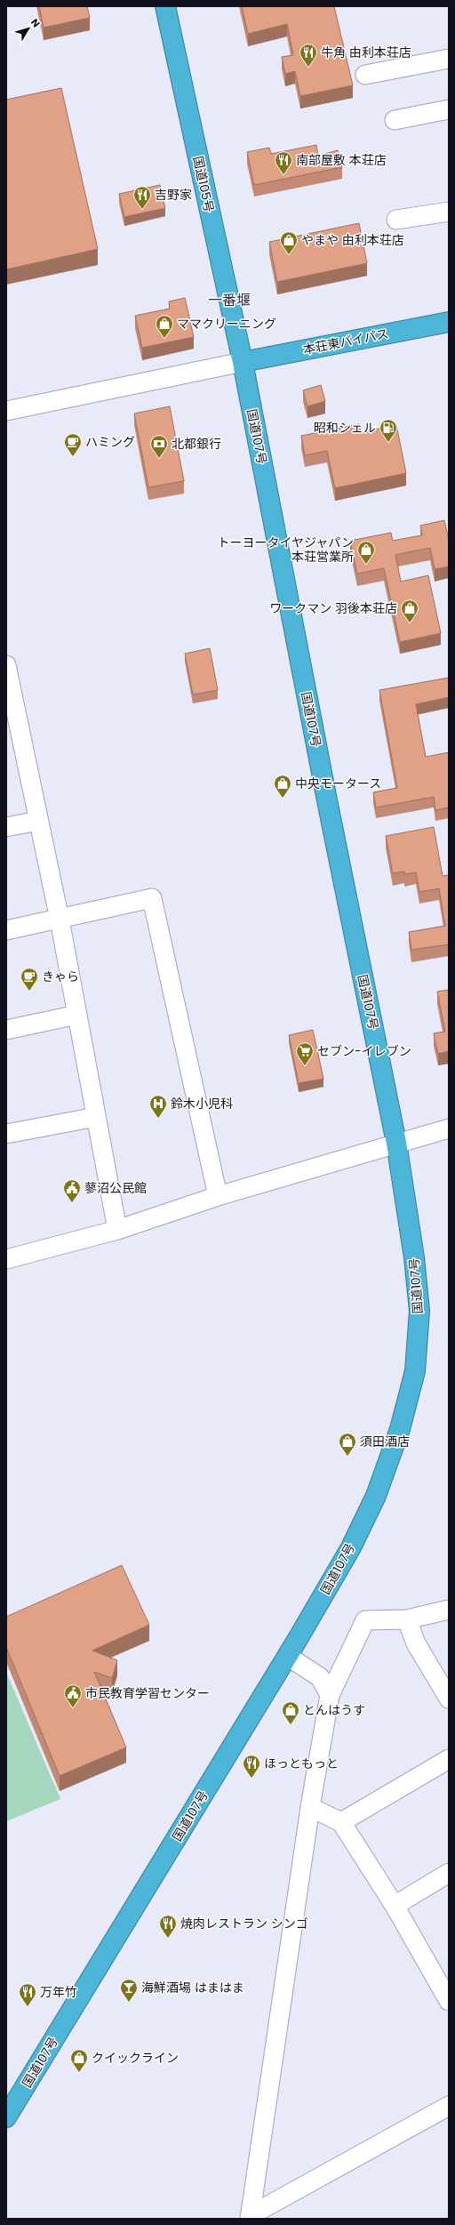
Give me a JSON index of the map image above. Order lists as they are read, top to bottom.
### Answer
{
  "streets": {
    "highway": ["国道105号", "本荘東バイパス", "国道107号"]
  },
  "crossings": [
    ["国道105号", "本荘東バイパス"],
    ["国道105号", "国道107号"],
    ["本荘東バイパス", "国道107号"]
  ],
  "districts": ["一番堰"],
  "places": {
    "restaurant": [
      "牛角 由利本荘店",
      "南部屋敷 本荘店",
      "吉野家",
      "ほっともっと",
      "焼肉レストラン シンゴ",
      "万年竹"
    ],
    "shop": [
      "やまや 由利本荘店",
      "ママクリーニング",
      "トーヨータイヤジャパン 本荘営業所",
      "ワークマン 羽後本荘店",
      "中央モータース",
      "須田酒店",
      "とんはうす",
      "クイックライン"
    ],
    "fuel station": ["昭和シェル"],
    "cafe": ["ハミング", "きゃら"],
    "bank": ["北都銀行"],
    "supermarket": ["セブン-イレブン"],
    "hospital": ["鈴木小児科"],
    "public building": ["蓼沼公民館", "市民教育学習センター"],
    "bar": ["海鮮酒場 はまはま"]
  },
  "north": "top right"
}
